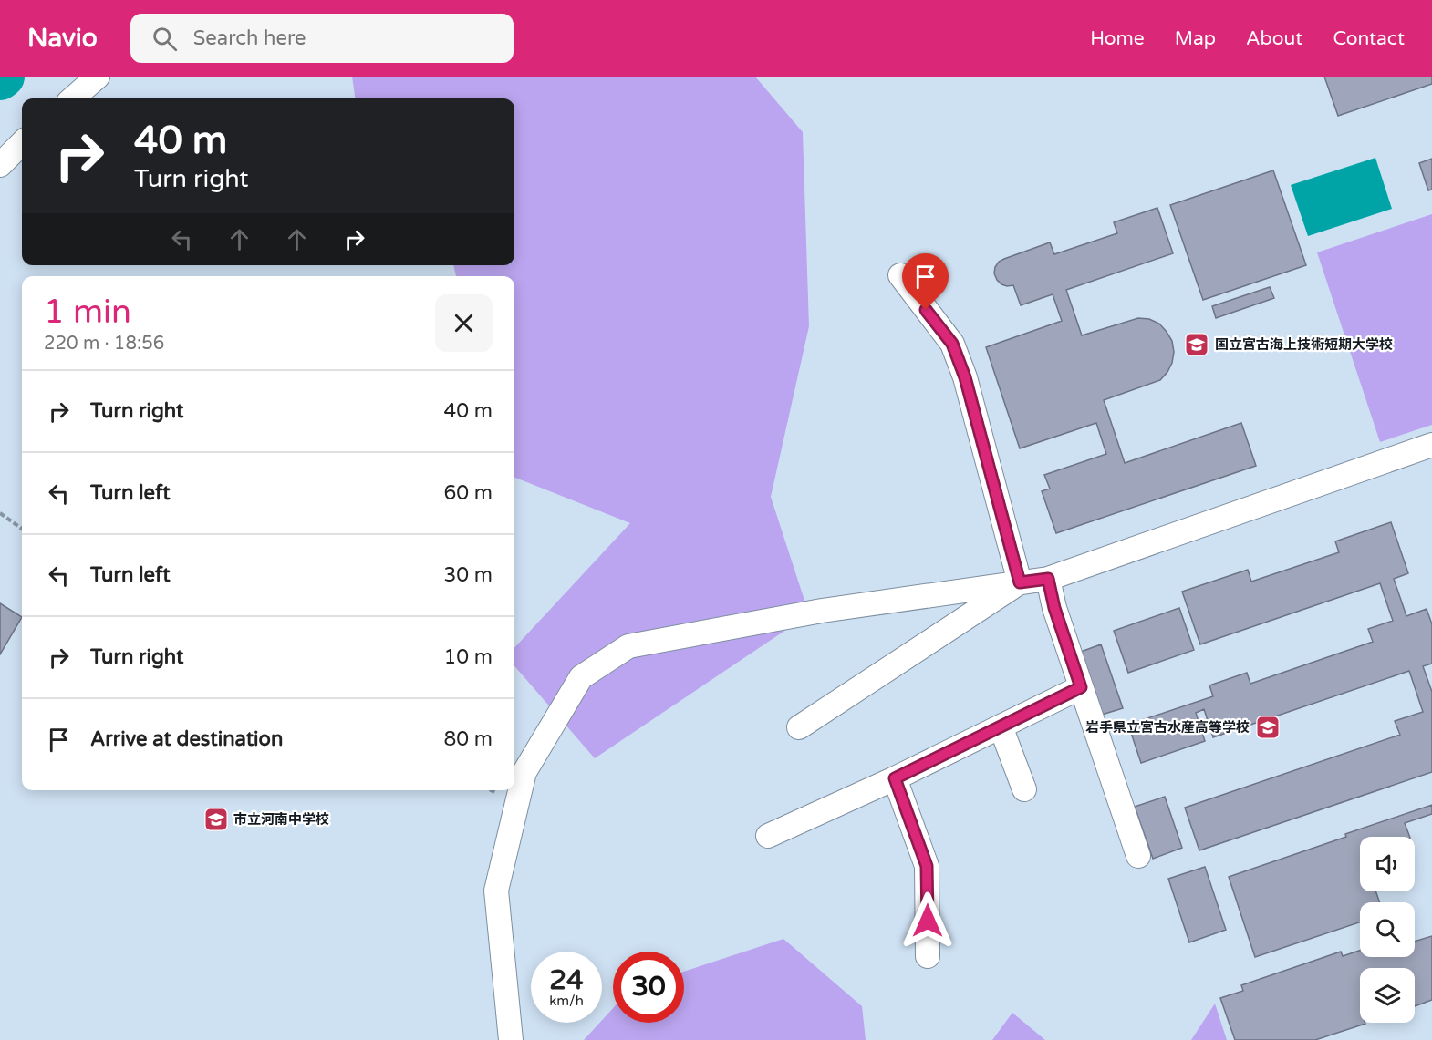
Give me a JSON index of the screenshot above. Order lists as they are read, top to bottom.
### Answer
{
  "places": {
    "school or university": ["国立宮古海上技術短期大学校", "岩手県立宮古水産高等学校", "市立河南中学校"]
  },
  "page": {
    "header": "Navio",
    "search": "Search here",
    "nav": [
      "Home",
      "Map",
      "About",
      "Contact"
    ],
    "turn": ["40 m", "Turn right"],
    "heading": ["1 min", "220 m · 18:56"],
    "list": [
      {
        "name": "Turn right",
        "value": "40 m"
      },
      {
        "name": "Turn left",
        "value": "60 m"
      },
      {
        "name": "Turn left",
        "value": "30 m"
      },
      {
        "name": "Turn right",
        "value": "10 m"
      },
      {
        "name": "Arrive at destination",
        "value": "80 m"
      }
    ],
    "speed": "24 km/h",
    "limit": "30"
  }
}
